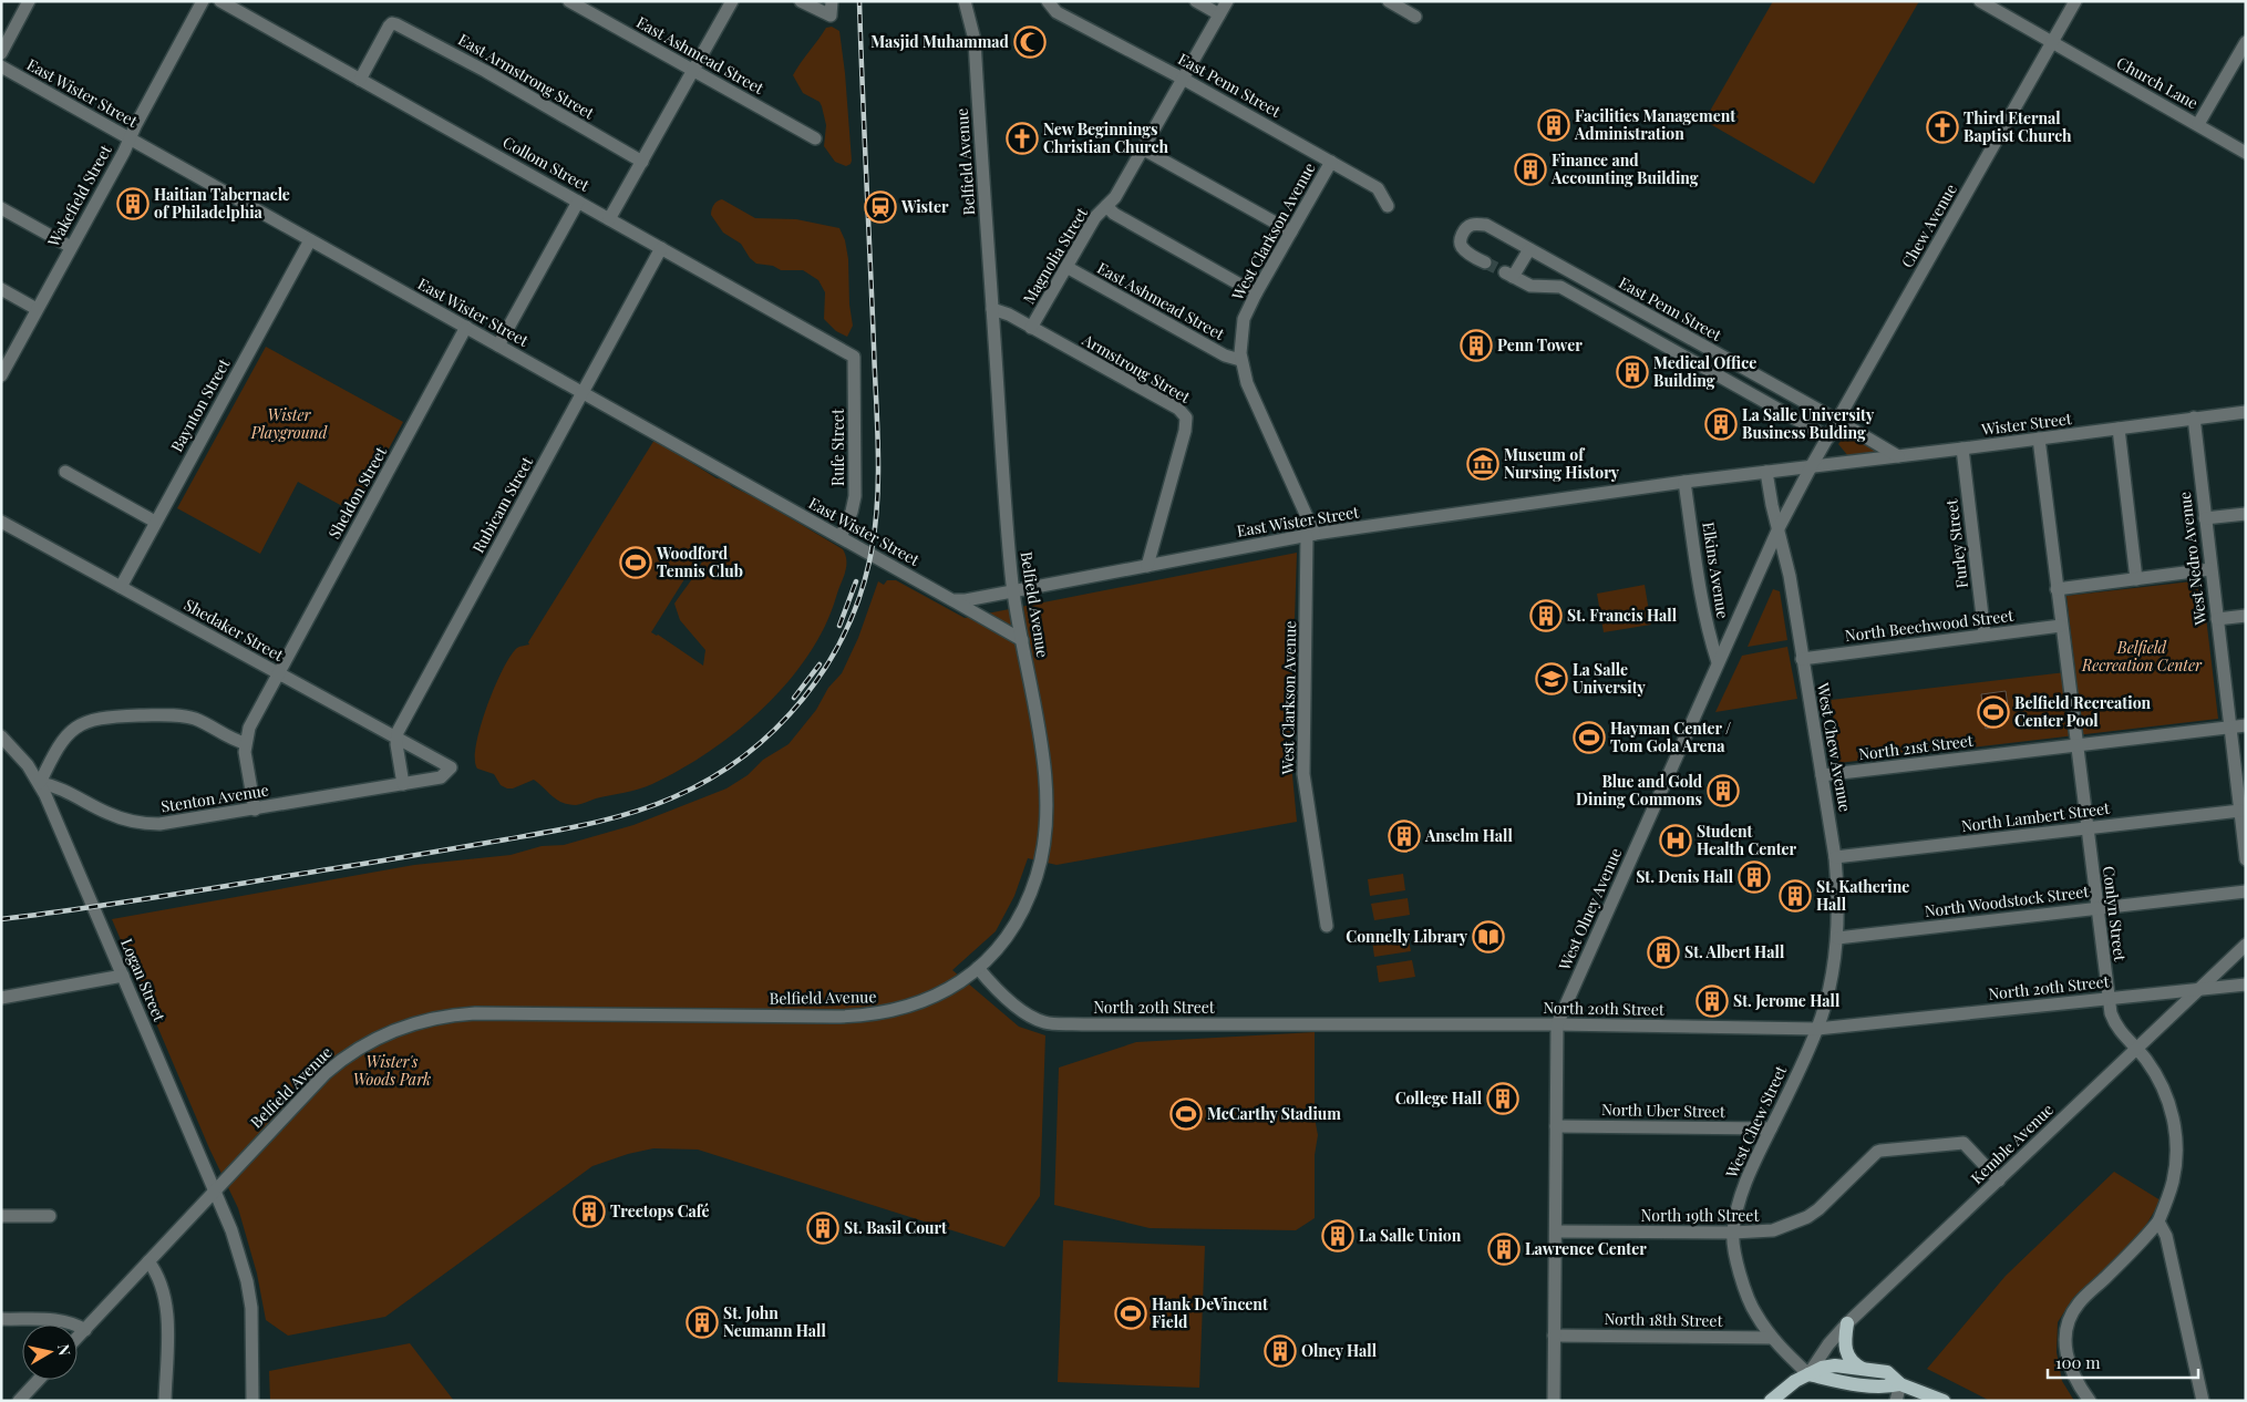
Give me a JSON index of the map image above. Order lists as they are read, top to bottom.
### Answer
{
  "streets": {
    "street": [
      "East Ashmead Street",
      "East Armstrong Street",
      "Church Lane",
      "East Penn Street",
      "East Wister Street",
      "Belfield Avenue",
      "Collom Street",
      "Wakefield Street",
      "Chew Avenue",
      "West Clarkson Avenue",
      "Magnolia Street",
      "Armstrong Street",
      "Baynton Street",
      "Wister Street",
      "Rufe Street",
      "Sheldon Street",
      "Rubicam Street",
      "Furley Street",
      "West Nedro Avenue",
      "Elkins Avenue",
      "North Beechwood Street",
      "Shedaker Street",
      "West Chew Avenue",
      "North 21st Street",
      "Stenton Avenue",
      "North Lambert Street",
      "North Woodstock Street",
      "West Olney Avenue",
      "Conlyn Street",
      "Logan Street",
      "North 20th Street",
      "North Uber Street",
      "West Chew Street",
      "Kemble Avenue",
      "North 19th Street",
      "North 18th Street"
    ]
  },
  "crossings": [
    ["East Ashmead Street", "West Clarkson Avenue"],
    ["East Ashmead Street", "Magnolia Street"],
    ["East Armstrong Street", "Collom Street"],
    ["Church Lane", "Chew Avenue"],
    ["East Penn Street", "Chew Avenue"],
    ["East Penn Street", "West Clarkson Avenue"],
    ["East Penn Street", "Magnolia Street"],
    ["East Penn Street", "Wister Street"],
    ["East Wister Street", "Belfield Avenue"],
    ["East Wister Street", "Wakefield Street"],
    ["East Wister Street", "Chew Avenue"],
    ["East Wister Street", "West Clarkson Avenue"],
    ["East Wister Street", "Armstrong Street"],
    ["East Wister Street", "Baynton Street"],
    ["East Wister Street", "Wister Street"],
    ["East Wister Street", "Rufe Street"],
    ["East Wister Street", "Sheldon Street"],
    ["East Wister Street", "Rubicam Street"],
    ["East Wister Street", "Elkins Avenue"],
    ["East Wister Street", "West Chew Avenue"],
    ["East Wister Street", "West Olney Avenue"],
    ["Belfield Avenue", "Armstrong Street"],
    ["Belfield Avenue", "Logan Street"],
    ["Belfield Avenue", "North 20th Street"],
    ["Collom Street", "Rufe Street"],
    ["Collom Street", "Rubicam Street"],
    ["Chew Avenue", "Wister Street"],
    ["Chew Avenue", "West Olney Avenue"],
    ["Magnolia Street", "Armstrong Street"],
    ["Baynton Street", "Shedaker Street"],
    ["Wister Street", "Furley Street"],
    ["Wister Street", "West Nedro Avenue"],
    ["Wister Street", "West Olney Avenue"],
    ["Wister Street", "Conlyn Street"],
    ["Sheldon Street", "Shedaker Street"],
    ["Rubicam Street", "Shedaker Street"],
    ["Furley Street", "North Beechwood Street"],
    ["West Nedro Avenue", "North 21st Street"],
    ["West Nedro Avenue", "North Lambert Street"],
    ["Elkins Avenue", "West Olney Avenue"],
    ["North Beechwood Street", "West Chew Avenue"],
    ["North Beechwood Street", "Conlyn Street"],
    ["Shedaker Street", "Stenton Avenue"],
    ["West Chew Avenue", "North 21st Street"],
    ["West Chew Avenue", "North Lambert Street"],
    ["West Chew Avenue", "North Woodstock Street"],
    ["West Chew Avenue", "West Olney Avenue"],
    ["West Chew Avenue", "North 20th Street"],
    ["West Chew Avenue", "West Chew Street"],
    ["North 21st Street", "Conlyn Street"],
    ["Stenton Avenue", "Logan Street"],
    ["North Lambert Street", "Conlyn Street"],
    ["North Woodstock Street", "Conlyn Street"],
    ["West Olney Avenue", "North 20th Street"],
    ["West Olney Avenue", "North Uber Street"],
    ["West Olney Avenue", "North 19th Street"],
    ["West Olney Avenue", "North 18th Street"],
    ["Conlyn Street", "North 20th Street"],
    ["Conlyn Street", "Kemble Avenue"],
    ["North 20th Street", "West Chew Street"],
    ["North 20th Street", "Kemble Avenue"],
    ["North Uber Street", "West Chew Street"],
    ["West Chew Street", "Kemble Avenue"],
    ["West Chew Street", "North 19th Street"],
    ["West Chew Street", "North 18th Street"],
    ["Kemble Avenue", "North 19th Street"]
  ],
  "parks": ["Wister Playground", "Belfield Recreation Center", "Wister's Woods Park"],
  "places": {
    "mosque": ["Masjid Muhammad"],
    "building": [
      "Facilities Management Administration",
      "Finance and Accounting Building",
      "Haitian Tabernacle of Philadelphia",
      "Penn Tower",
      "Medical Office Building",
      "La Salle University Business Bulding",
      "St. Francis Hall",
      "Blue and Gold Dining Commons",
      "Anselm Hall",
      "St. Denis Hall",
      "St. Katherine Hall",
      "St. Albert Hall",
      "St. Jerome Hall",
      "College Hall",
      "Treetops Café",
      "St. Basil Court",
      "La Salle Union",
      "Lawrence Center",
      "St. John Neumann Hall",
      "Olney Hall"
    ],
    "church": ["Third Eternal Baptist Church", "New Beginnings Christian Church"],
    "station": ["Wister"],
    "museum": ["Museum of Nursing History"],
    "sports": [
      "Woodford Tennis Club",
      "Belfield Recreation Center Pool",
      "Hayman Center / Tom Gola Arena",
      "McCarthy Stadium",
      "Hank DeVincent Field"
    ],
    "school or university": ["La Salle University"],
    "hospital": ["Student Health Center"],
    "library": ["Connelly Library"]
  },
  "scale_bar": "100 m",
  "north": "right"
}
